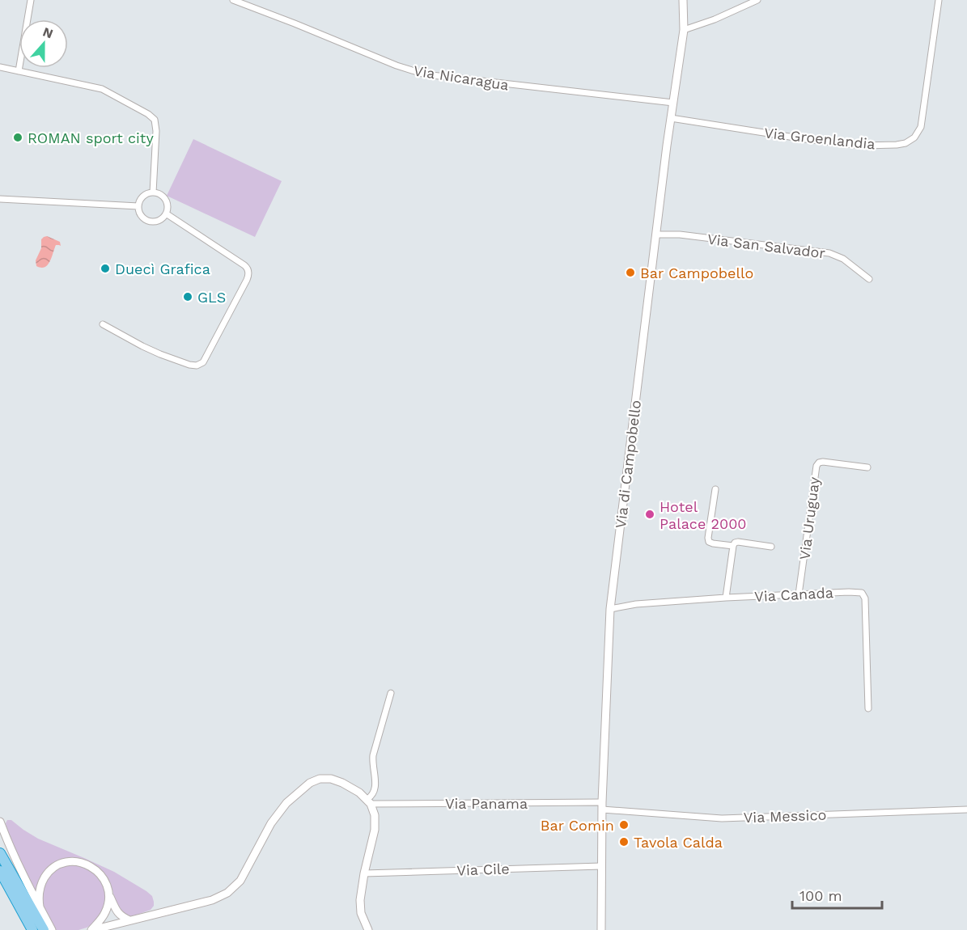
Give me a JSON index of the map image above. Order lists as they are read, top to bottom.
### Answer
{
  "streets": {
    "street": [
      "Via Nicaragua",
      "Via Groenlandia",
      "Via San Salvador",
      "Via di Campobello",
      "Via Uruguay",
      "Via Canada",
      "Via Panama",
      "Via Messico",
      "Via Cile"
    ]
  },
  "crossings": [
    ["Via Nicaragua", "Via di Campobello"],
    ["Via Groenlandia", "Via di Campobello"],
    ["Via San Salvador", "Via di Campobello"],
    ["Via di Campobello", "Via Canada"],
    ["Via di Campobello", "Via Panama"],
    ["Via di Campobello", "Via Messico"],
    ["Via di Campobello", "Via Cile"],
    ["Via Uruguay", "Via Canada"],
    ["Via Panama", "Via Messico"]
  ],
  "places": [
    "ROMAN sport city",
    "Duecì Grafica",
    "Bar Campobello",
    "GLS",
    "Hotel Palace 2000",
    "Bar Comin",
    "Tavola Calda"
  ],
  "scale_bar": "100 m",
  "north": "top"
}
